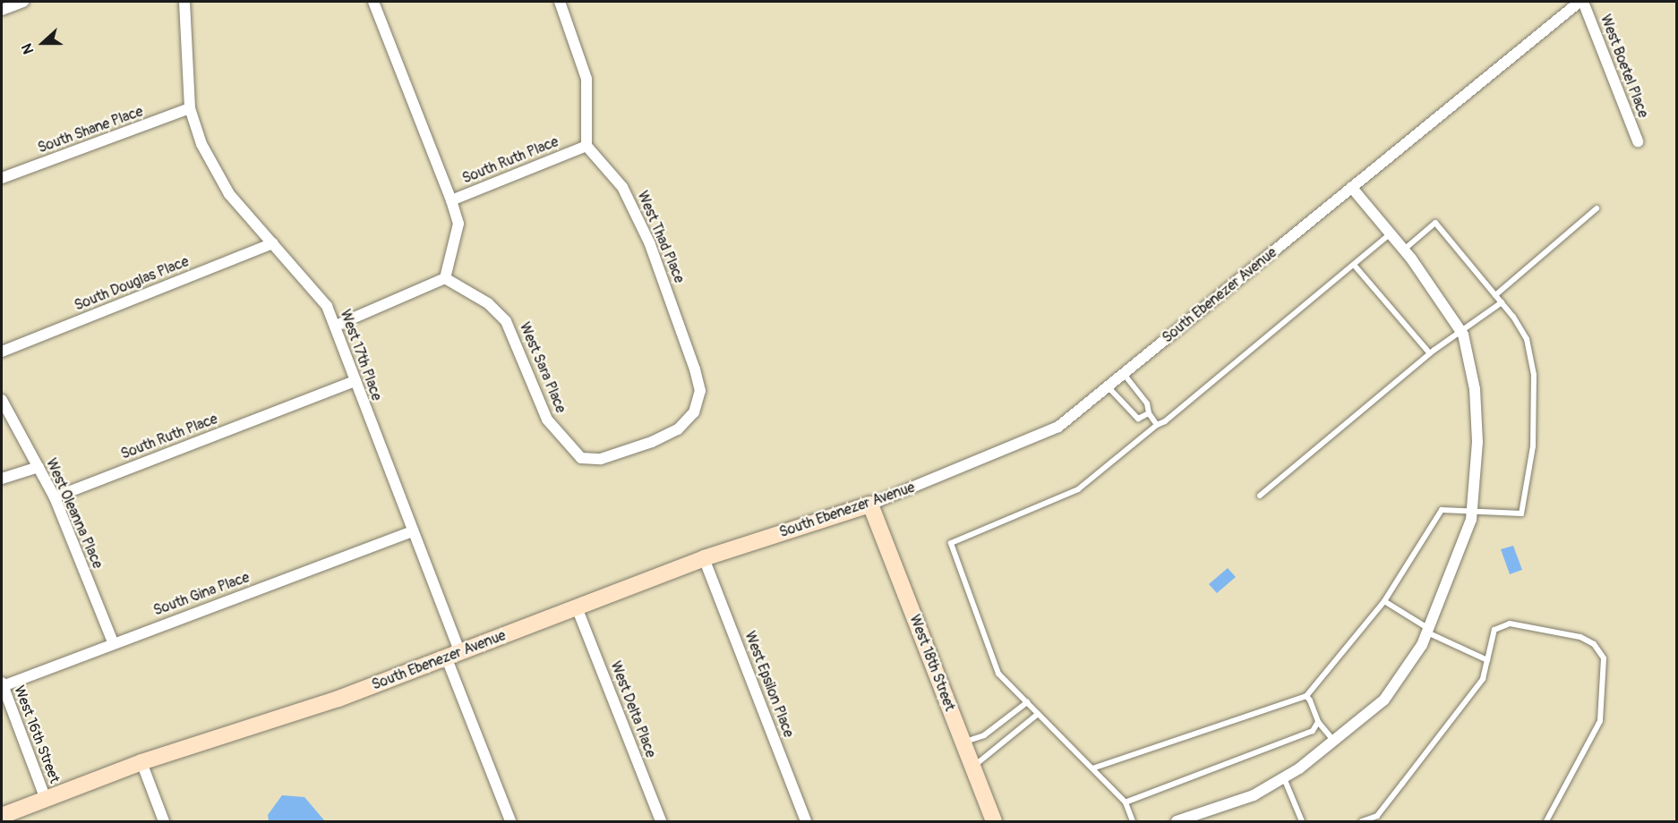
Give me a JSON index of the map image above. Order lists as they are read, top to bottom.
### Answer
{
  "streets": {
    "street": [
      "West Boetel Place",
      "South Shane Place",
      "South Ruth Place",
      "West Thad Place",
      "South Douglas Place",
      "South Ebenezer Avenue",
      "West 17th Place",
      "West Sara Place",
      "West Oleanna Place",
      "South Gina Place",
      "West 18th Street",
      "West Epsilon Place",
      "West Delta Place",
      "West 16th Street"
    ]
  },
  "crossings": [
    ["South Shane Place", "West 17th Place"],
    ["South Ruth Place", "West Thad Place"],
    ["South Ruth Place", "West 17th Place"],
    ["South Ruth Place", "West Sara Place"],
    ["South Ruth Place", "West Oleanna Place"],
    ["West Thad Place", "West Sara Place"],
    ["South Douglas Place", "West 17th Place"],
    ["South Ebenezer Avenue", "West 17th Place"],
    ["South Ebenezer Avenue", "West 18th Street"],
    ["South Ebenezer Avenue", "West Epsilon Place"],
    ["South Ebenezer Avenue", "West Delta Place"],
    ["South Ebenezer Avenue", "West 16th Street"],
    ["West 17th Place", "South Gina Place"],
    ["West Oleanna Place", "South Gina Place"],
    ["South Gina Place", "West 16th Street"]
  ],
  "north": "left"
}
